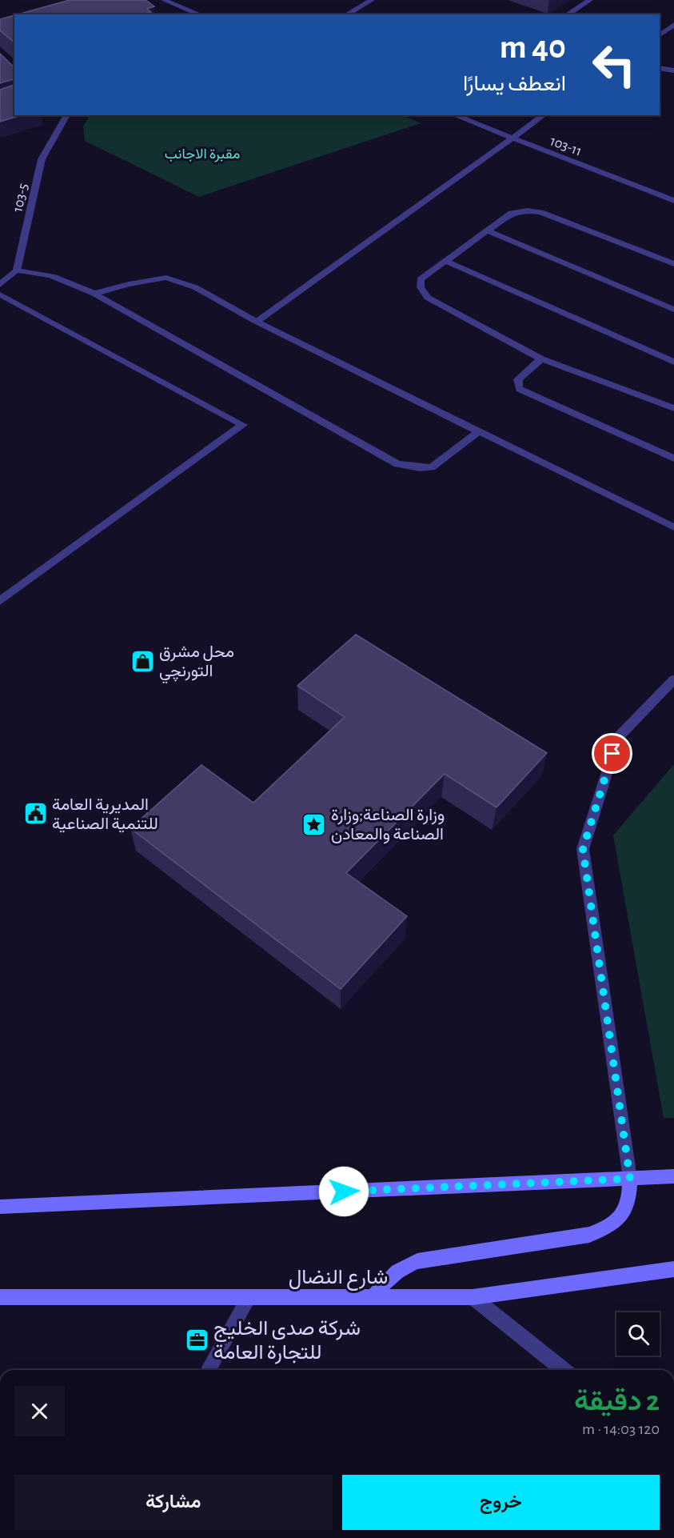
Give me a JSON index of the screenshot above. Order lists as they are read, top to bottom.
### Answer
{
  "streets": {
    "main road": ["شارع النضال"],
    "street": ["103-11", "103-5"]
  },
  "parks": ["مقبرة الاجانب"],
  "places": {
    "shop": ["محل مشرق التورنچي"],
    "public building": ["المديرية العامة للتنمية الصناعية"],
    "place": ["وزارة الصناعة;وزارة الصناعة والمعادن"],
    "office": ["شركة صدى الخليج للتجارة العامة"]
  },
  "page": {
    "turn": ["40 m", "انعطف يسارًا"],
    "heading": ["2 دقيقة", "120 m · 14:03"],
    "buttons": ["خروج", "مشاركة"]
  }
}
